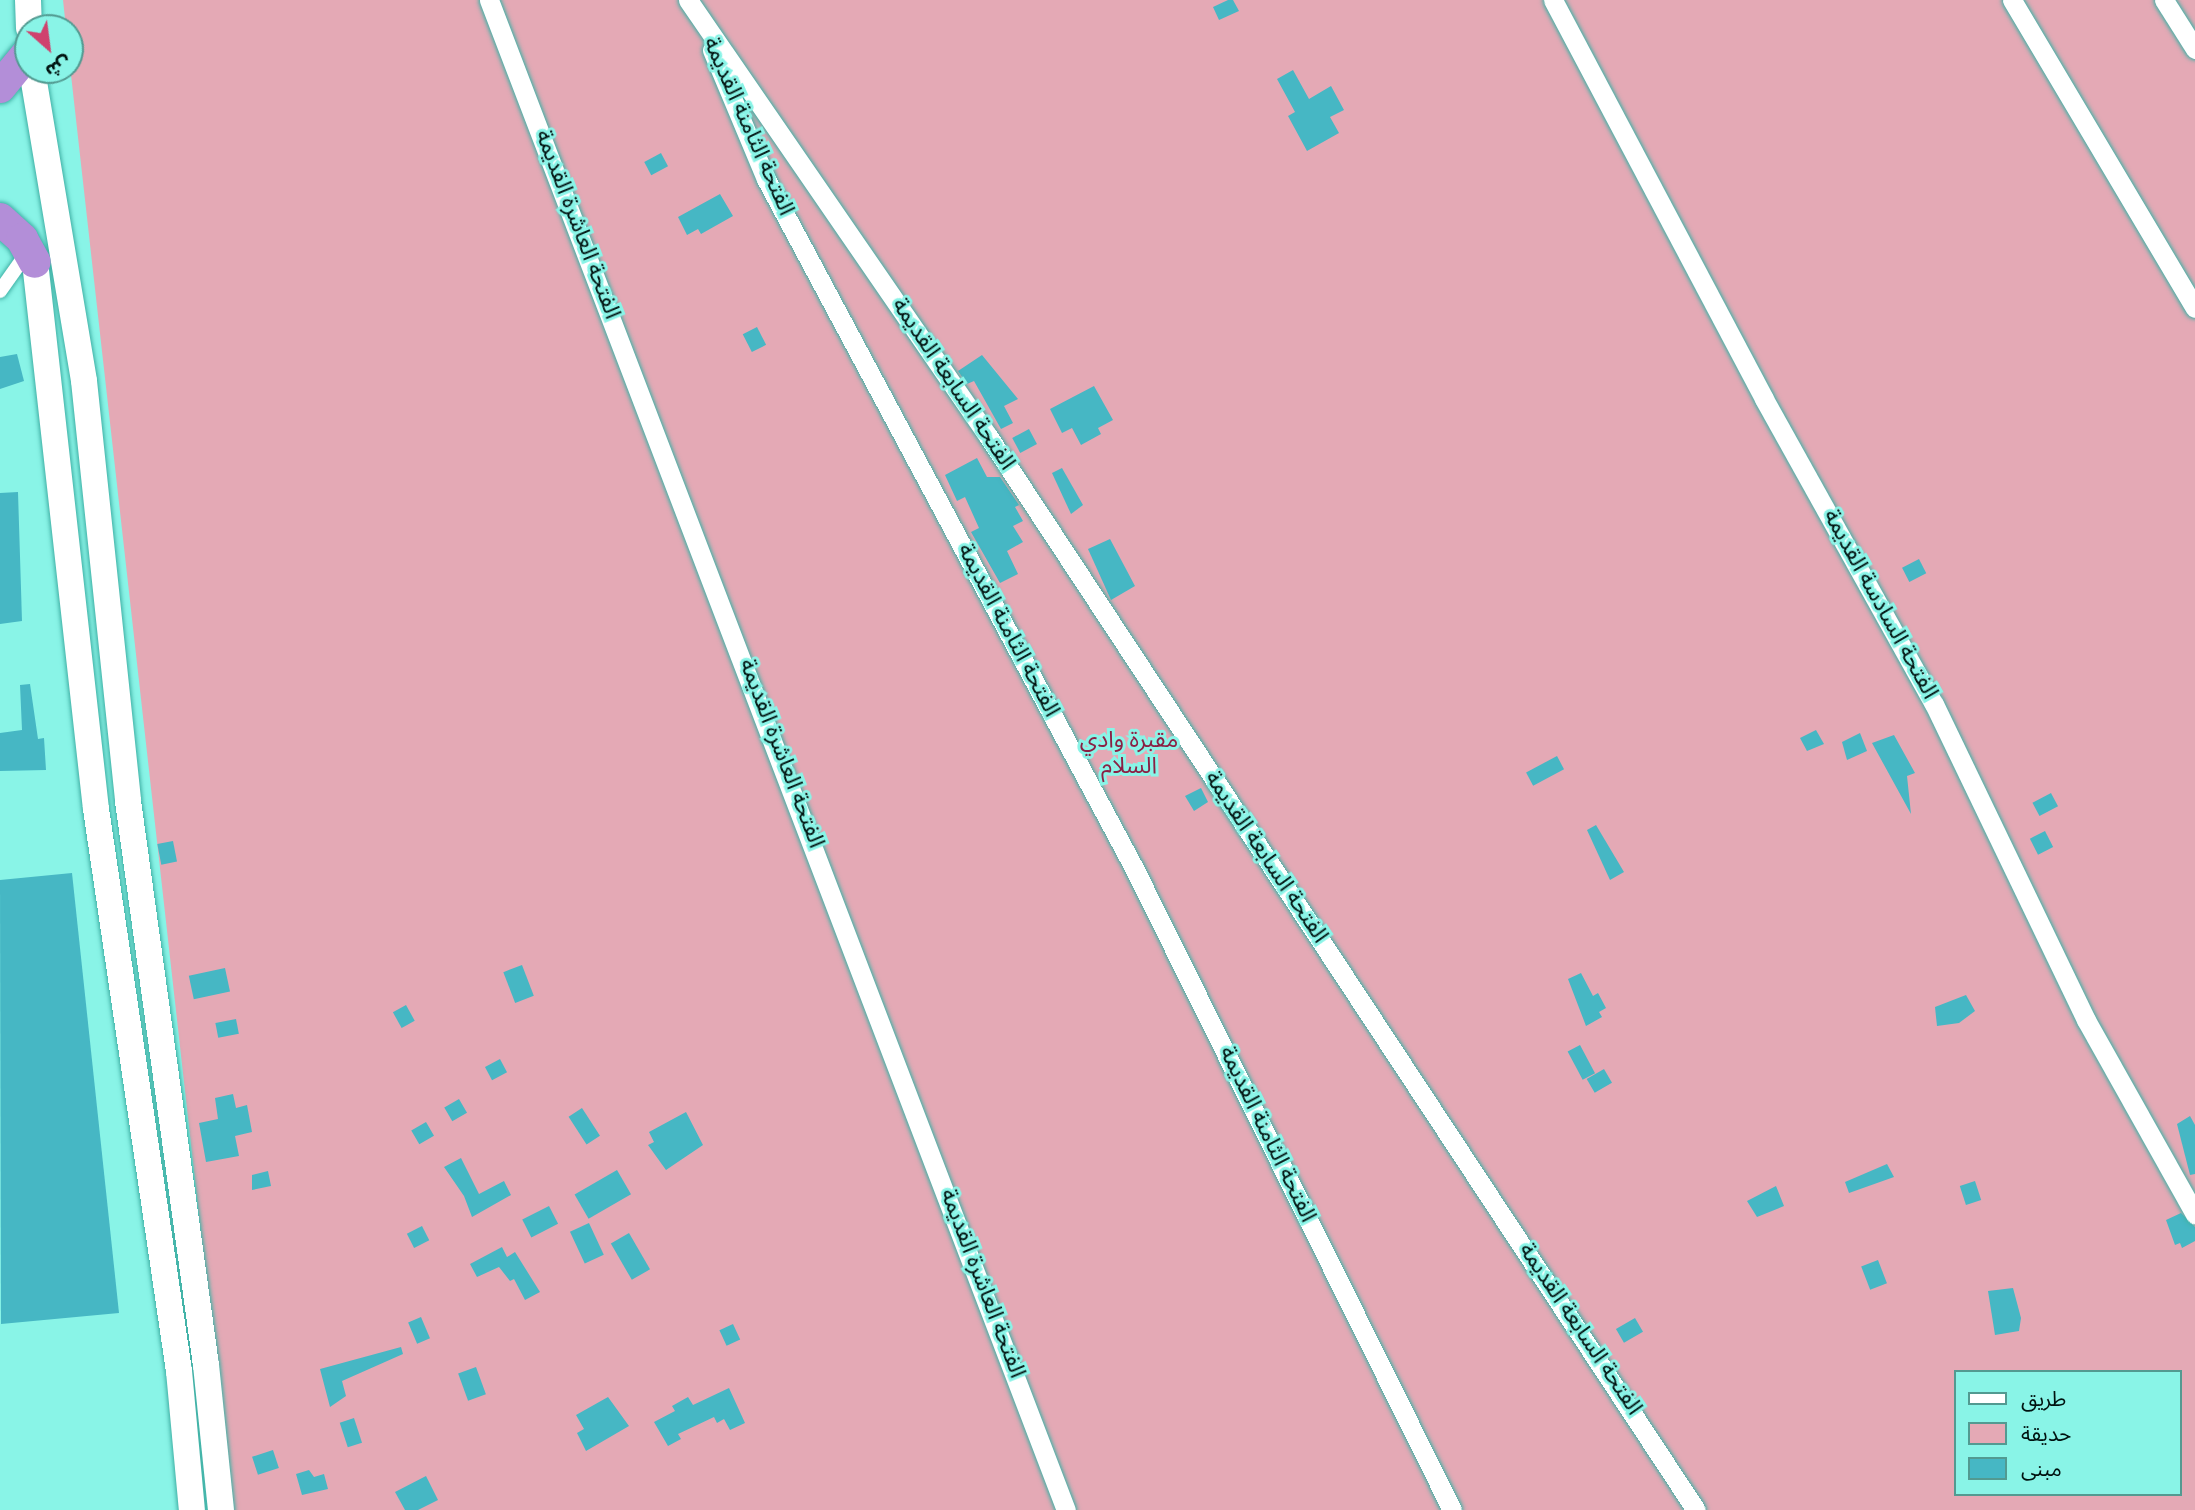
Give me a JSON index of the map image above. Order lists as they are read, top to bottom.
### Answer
{
  "streets": {
    "street": [
      "الفتحة الثامنة القديمة",
      "الفتحة العاشرة القديمة",
      "الفتحة السابعة القديمة",
      "الفتحة السادسة القديمة"
    ]
  },
  "crossings": [
    ["الفتحة الثامنة القديمة", "الفتحة السابعة القديمة"]
  ],
  "parks": ["مقبرة وادي السلام"],
  "legend": ["طريق", "حديقة", "مبنى"],
  "north": "bottom right"
}
